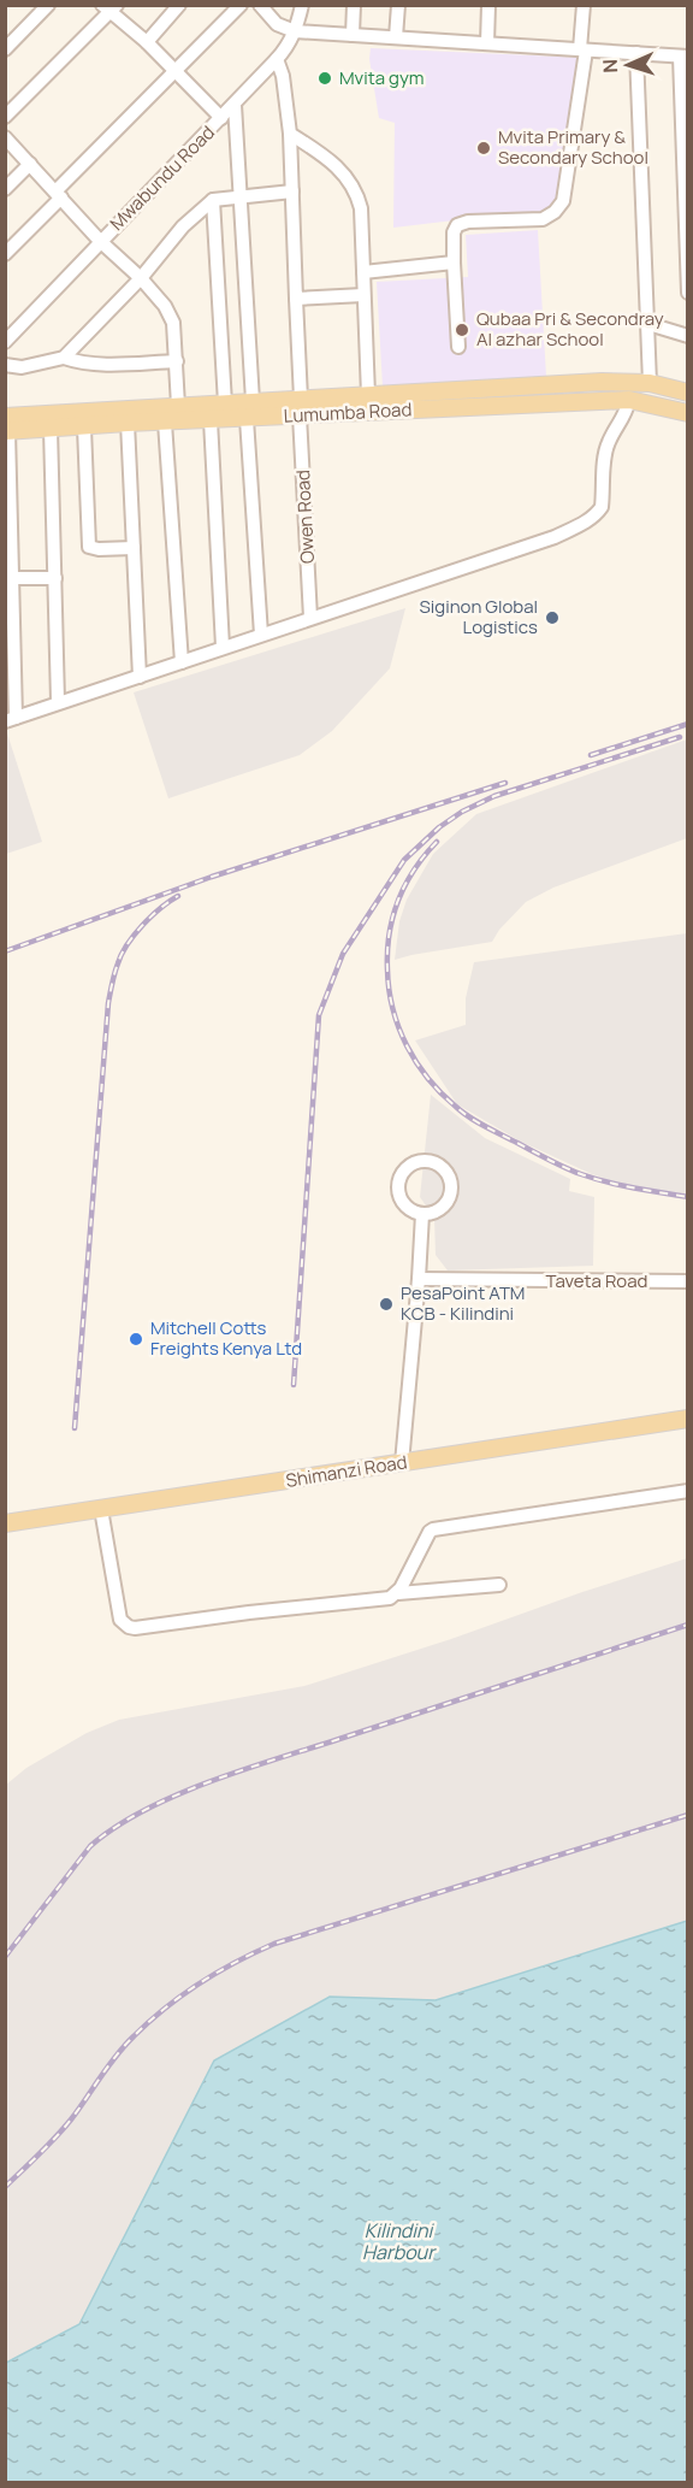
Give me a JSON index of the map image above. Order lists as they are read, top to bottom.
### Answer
{
  "streets": {
    "main road": ["Lumumba Road", "Shimanzi Road"],
    "street": ["Mwabundu Road", "Owen Road", "Taveta Road"]
  },
  "crossings": [
    ["Mwabundu Road", "Owen Road"],
    ["Lumumba Road", "Owen Road"]
  ],
  "water": ["Kilindini Harbour"],
  "places": [
    "Mvita gym",
    "Mvita Primary & Secondary School",
    "Qubaa Pri & Secondray Al azhar School",
    "Siginon Global Logistics",
    "PesaPoint ATM KCB - Kilindini",
    "Mitchell Cotts Freights Kenya Ltd"
  ],
  "north": "left"
}
